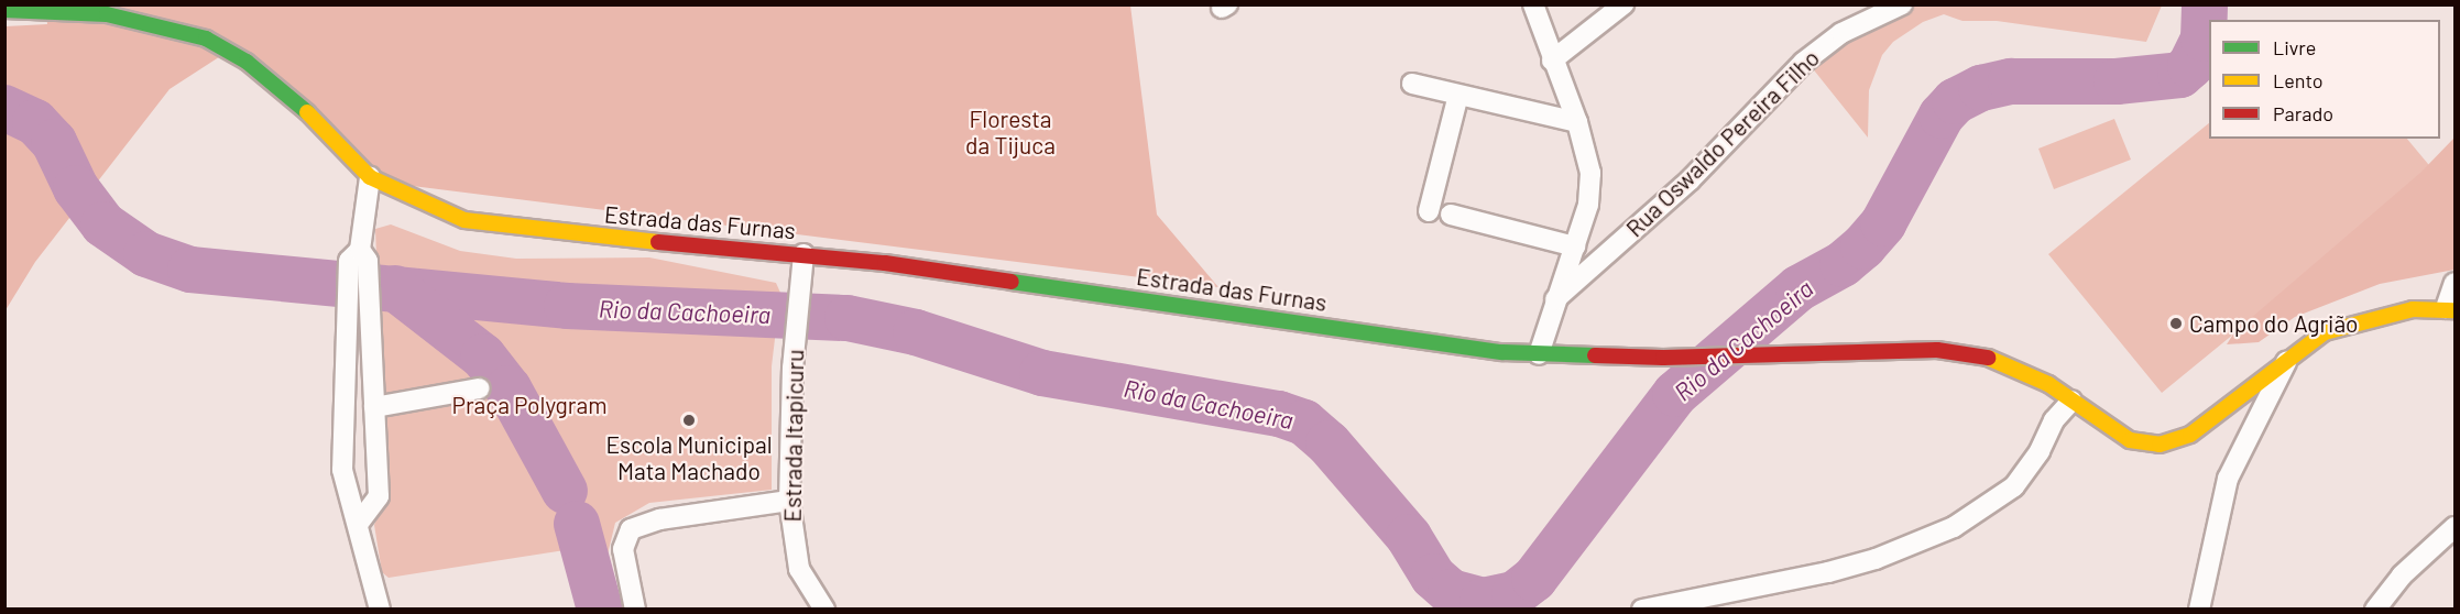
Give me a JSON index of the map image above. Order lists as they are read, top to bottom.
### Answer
{
  "streets": {
    "main road": ["Estrada das Furnas"],
    "street": ["Rua Oswaldo Pereira Filho", "Estrada Itapicuru"]
  },
  "crossings": [
    ["Estrada das Furnas", "Estrada Itapicuru"]
  ],
  "water": ["Rio da Cachoeira"],
  "parks": ["Floresta da Tijuca", "Praça Polygram"],
  "places": ["Campo do Agrião", "Escola Municipal Mata Machado"],
  "legend": ["Livre", "Lento", "Parado"]
}
